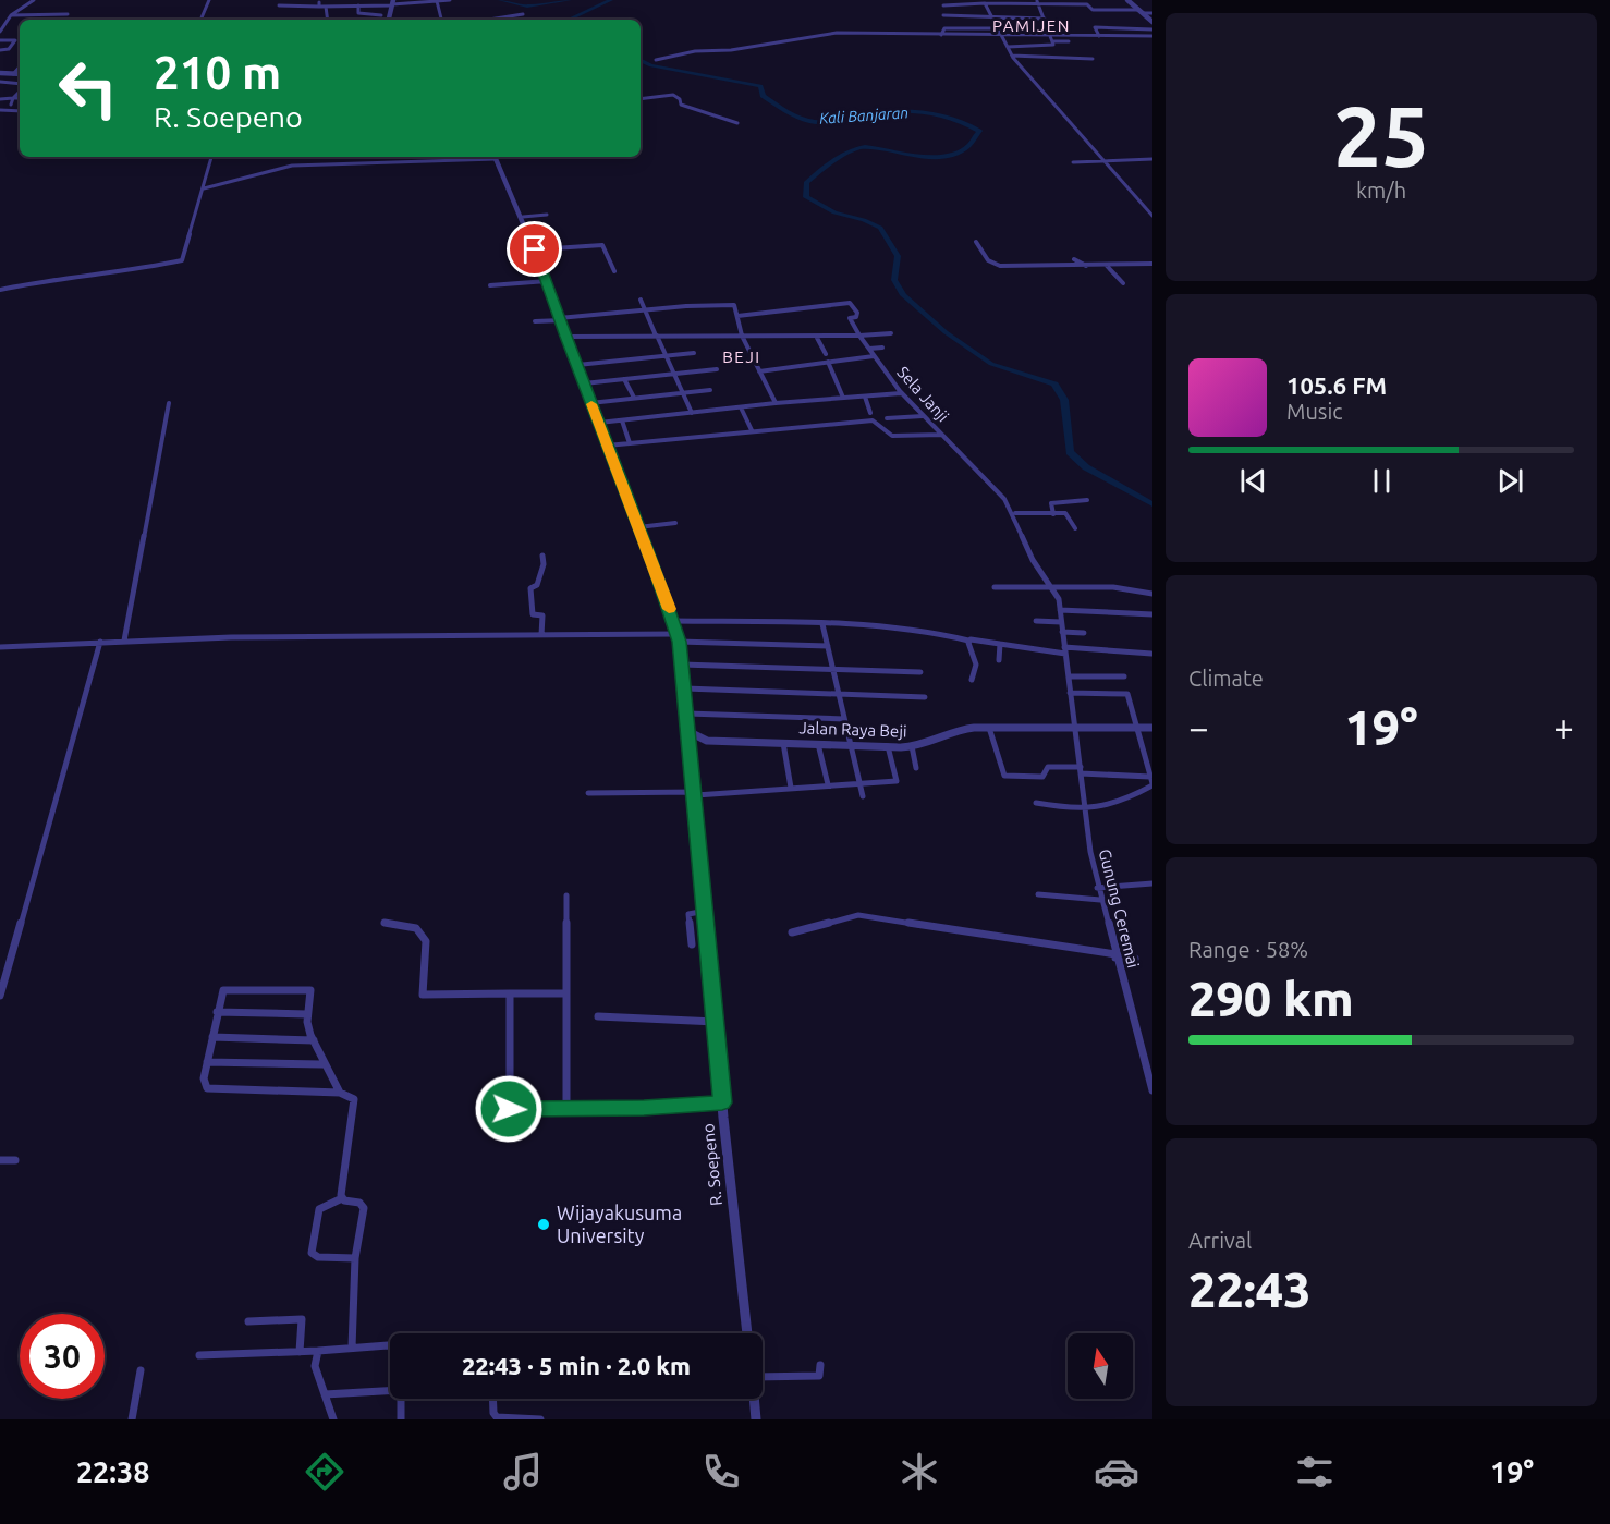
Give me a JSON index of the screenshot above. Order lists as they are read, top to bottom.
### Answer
{
  "streets": {
    "street": [
      "Sela Janji",
      "Jalan Raya Beji",
      "Gunung Ceremai",
      "R. Soepeno"
    ]
  },
  "crossings": [
    ["Sela Janji", "Jalan Raya Beji"],
    ["Sela Janji", "Gunung Ceremai"],
    ["Jalan Raya Beji", "Gunung Ceremai"]
  ],
  "districts": ["PAMIJEN", "BEJI"],
  "water": ["Kali Banjaran"],
  "places": ["Wijayakusuma University"],
  "north": "top",
  "page": {
    "tile": [
      ["25", "km/h"],
      "Climate",
      ["Range · 58%", "290 km"],
      ["Arrival", "22:43"]
    ],
    "turn": ["210 m", "R. Soepeno"],
    "song": ["105.6 FM", "Music"],
    "heat": ["−", "19°", "+"],
    "limit": "30",
    "trip": "22:43 · 5 min · 2.0 km",
    "tabs": ["22:38", "19°"]
  }
}
